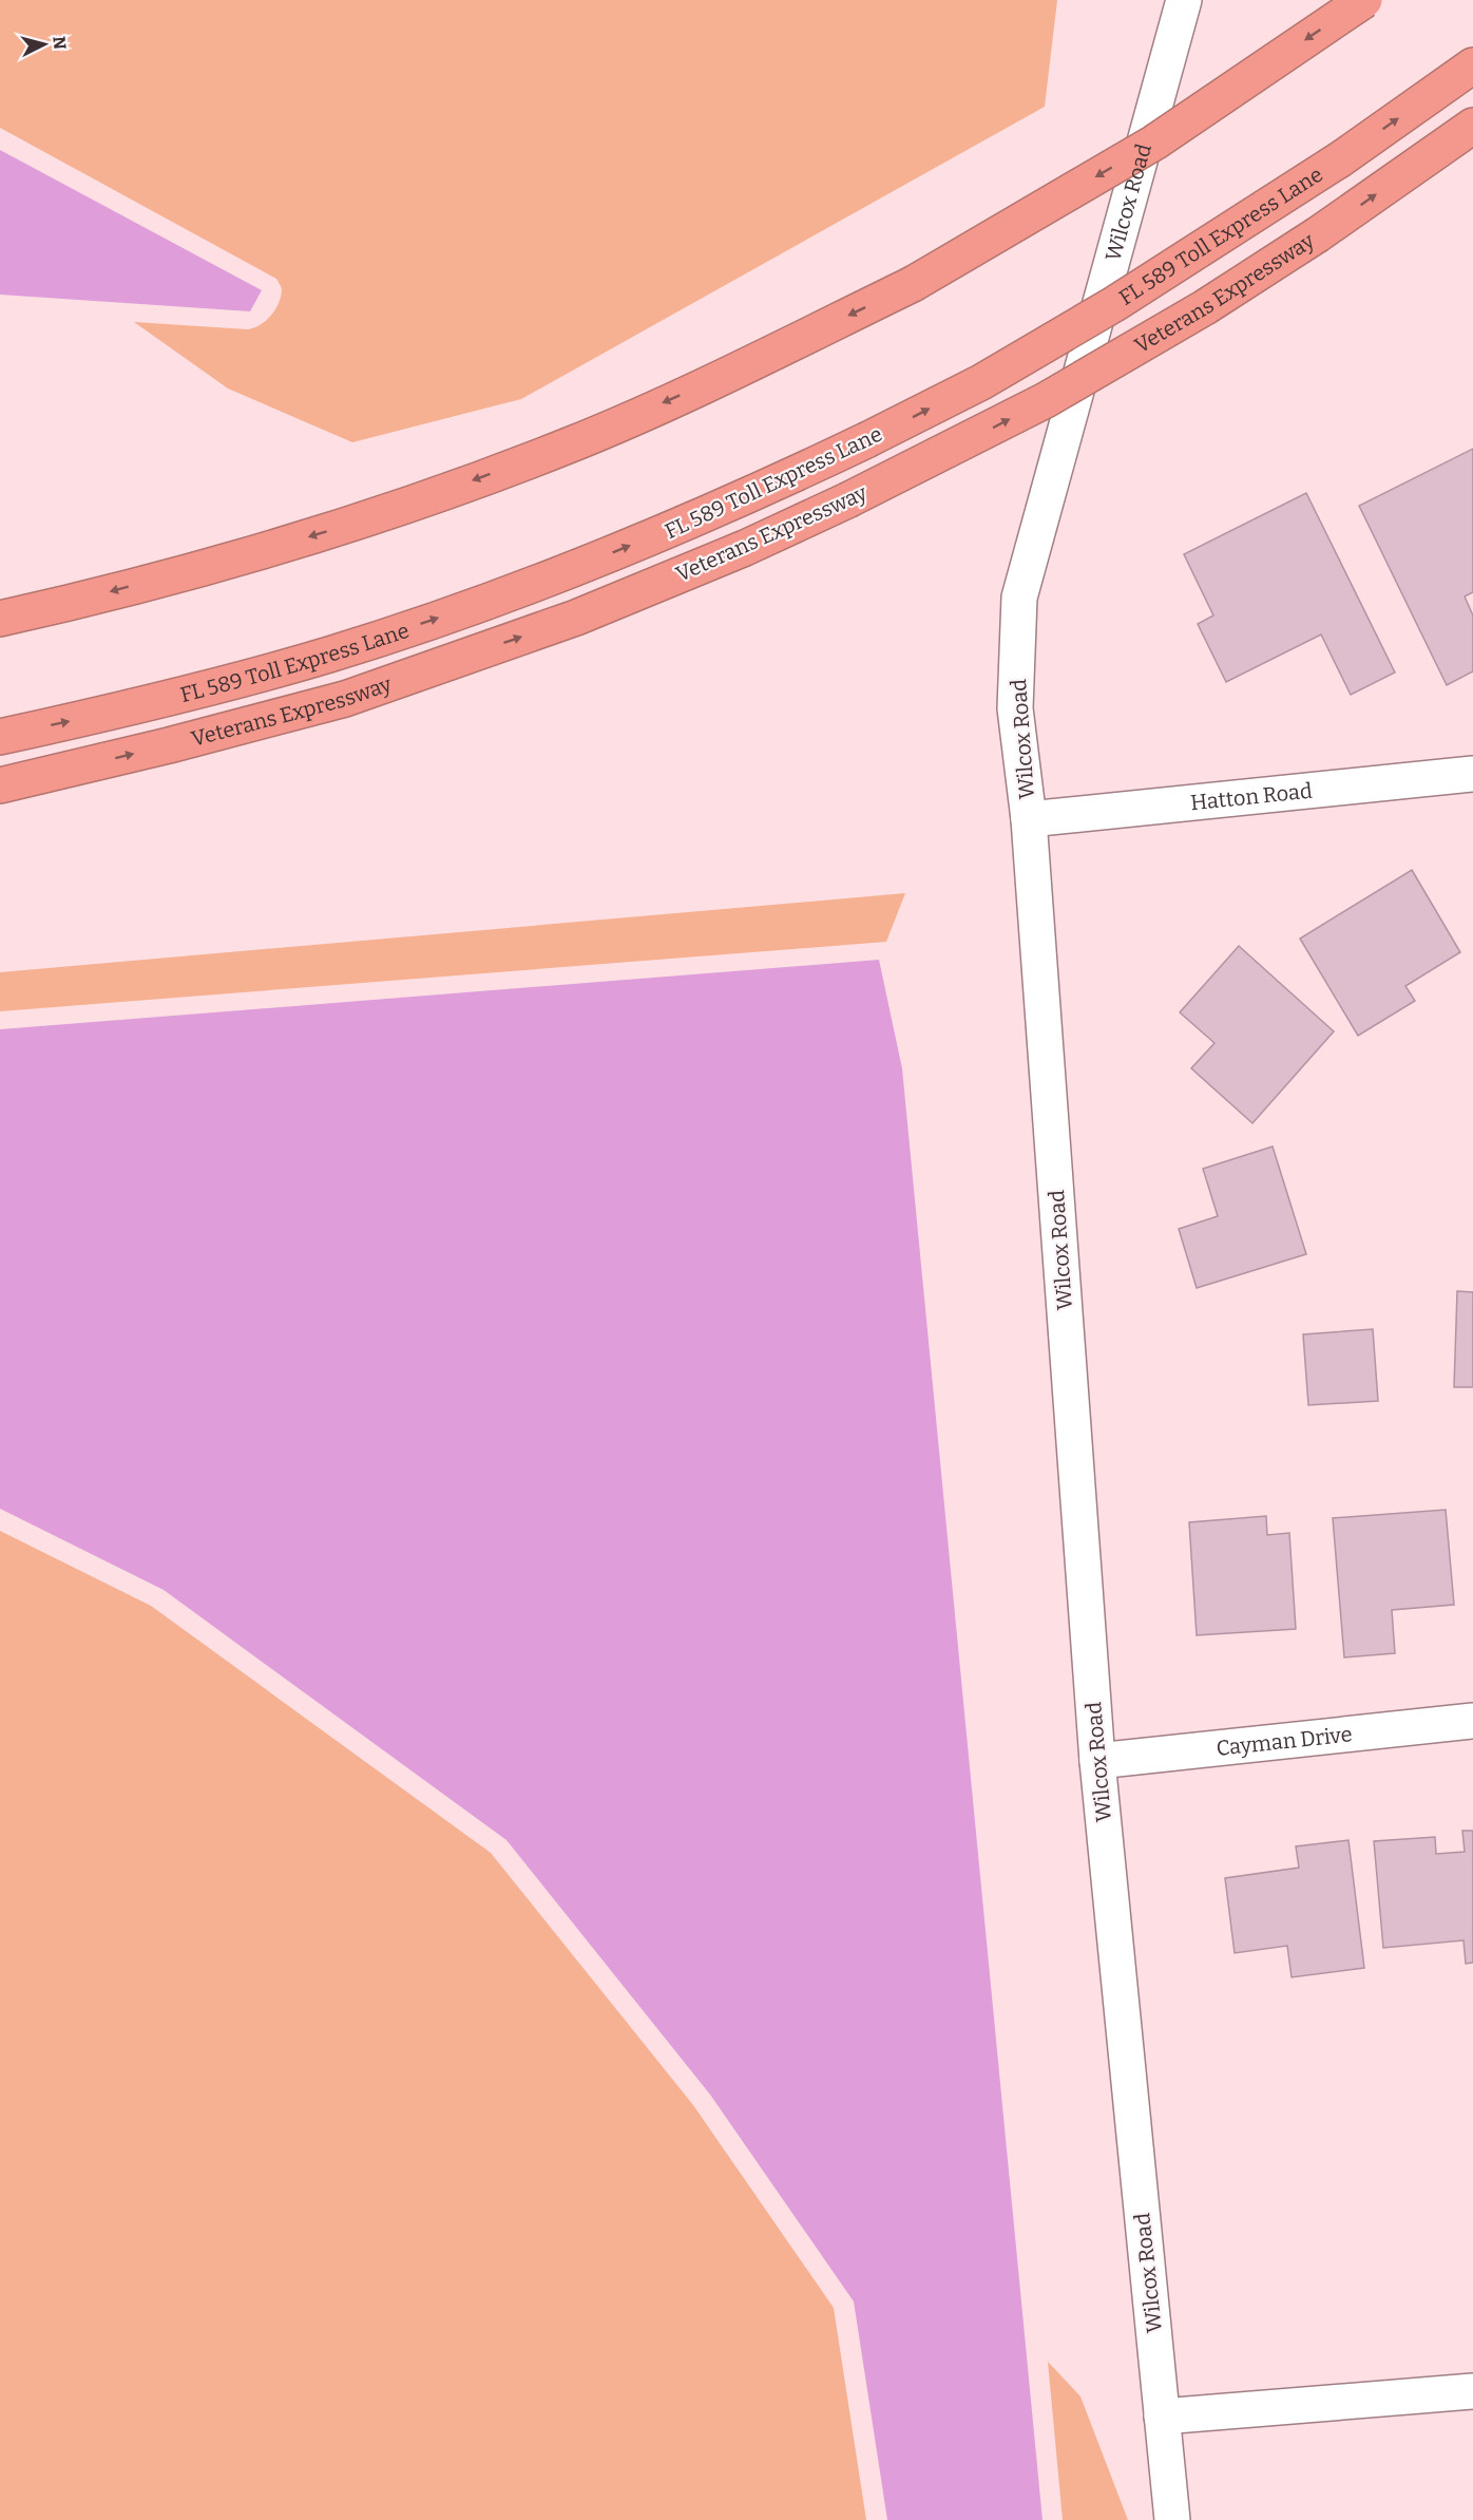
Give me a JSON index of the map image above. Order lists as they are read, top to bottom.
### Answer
{
  "streets": {
    "highway": ["FL 589 Toll Express Lane", "Veterans Expressway"],
    "street": ["Wilcox Road", "Hatton Road", "Cayman Drive"]
  },
  "crossings": [
    ["Wilcox Road", "Hatton Road"],
    ["Wilcox Road", "Cayman Drive"]
  ],
  "north": "right"
}
